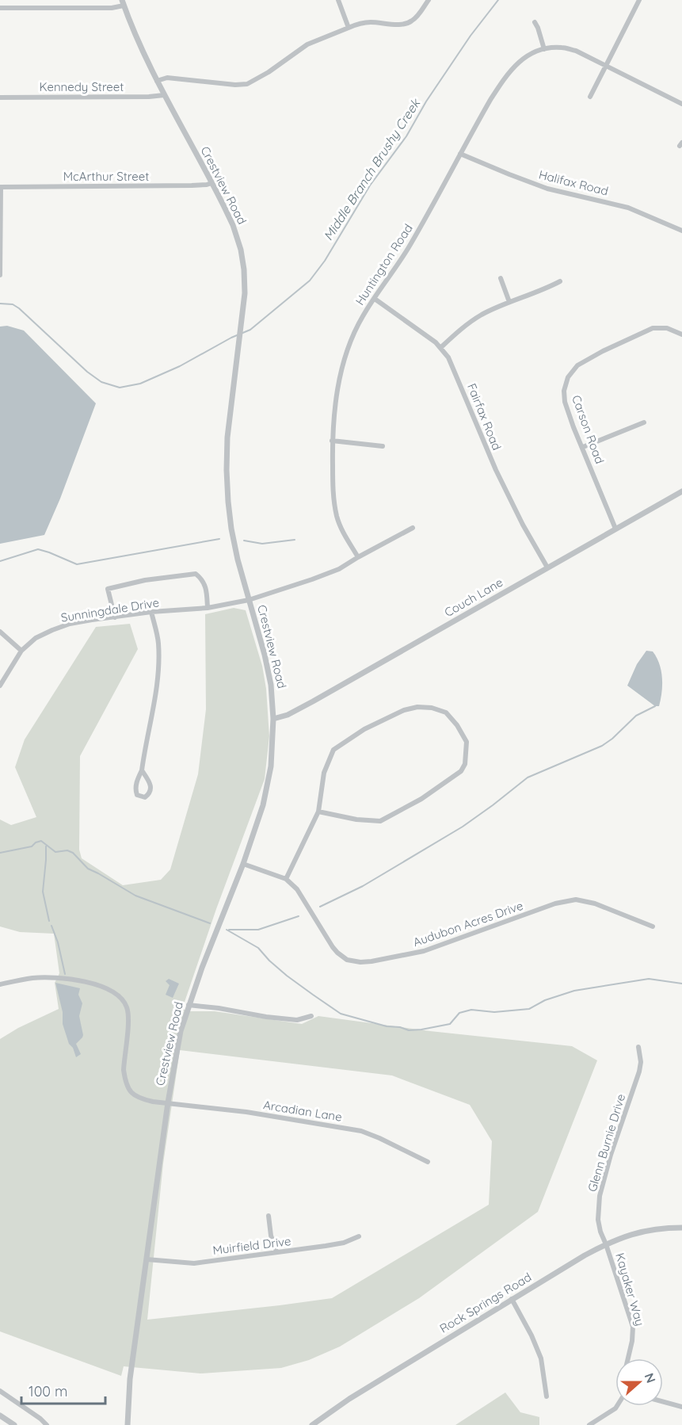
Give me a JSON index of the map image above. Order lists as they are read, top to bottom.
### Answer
{
  "streets": {
    "street": [
      "Kennedy Street",
      "McArthur Street",
      "Halifax Road",
      "Crestview Road",
      "Huntington Road",
      "Fairfax Road",
      "Carson Road",
      "Couch Lane",
      "Sunningdale Drive",
      "Audubon Acres Drive",
      "Arcadian Lane",
      "Glenn Burnie Drive",
      "Muirfield Drive",
      "Kayaker Way",
      "Rock Springs Road"
    ]
  },
  "crossings": [
    ["Kennedy Street", "Crestview Road"],
    ["McArthur Street", "Crestview Road"],
    ["Halifax Road", "Huntington Road"],
    ["Crestview Road", "Couch Lane"],
    ["Crestview Road", "Sunningdale Drive"],
    ["Crestview Road", "Audubon Acres Drive"],
    ["Crestview Road", "Arcadian Lane"],
    ["Crestview Road", "Muirfield Drive"],
    ["Huntington Road", "Fairfax Road"],
    ["Fairfax Road", "Couch Lane"],
    ["Carson Road", "Couch Lane"],
    ["Glenn Burnie Drive", "Kayaker Way"],
    ["Glenn Burnie Drive", "Rock Springs Road"],
    ["Kayaker Way", "Rock Springs Road"]
  ],
  "water": ["Middle Branch Brushy Creek"],
  "scale_bar": "100 m",
  "north": "right"
}
